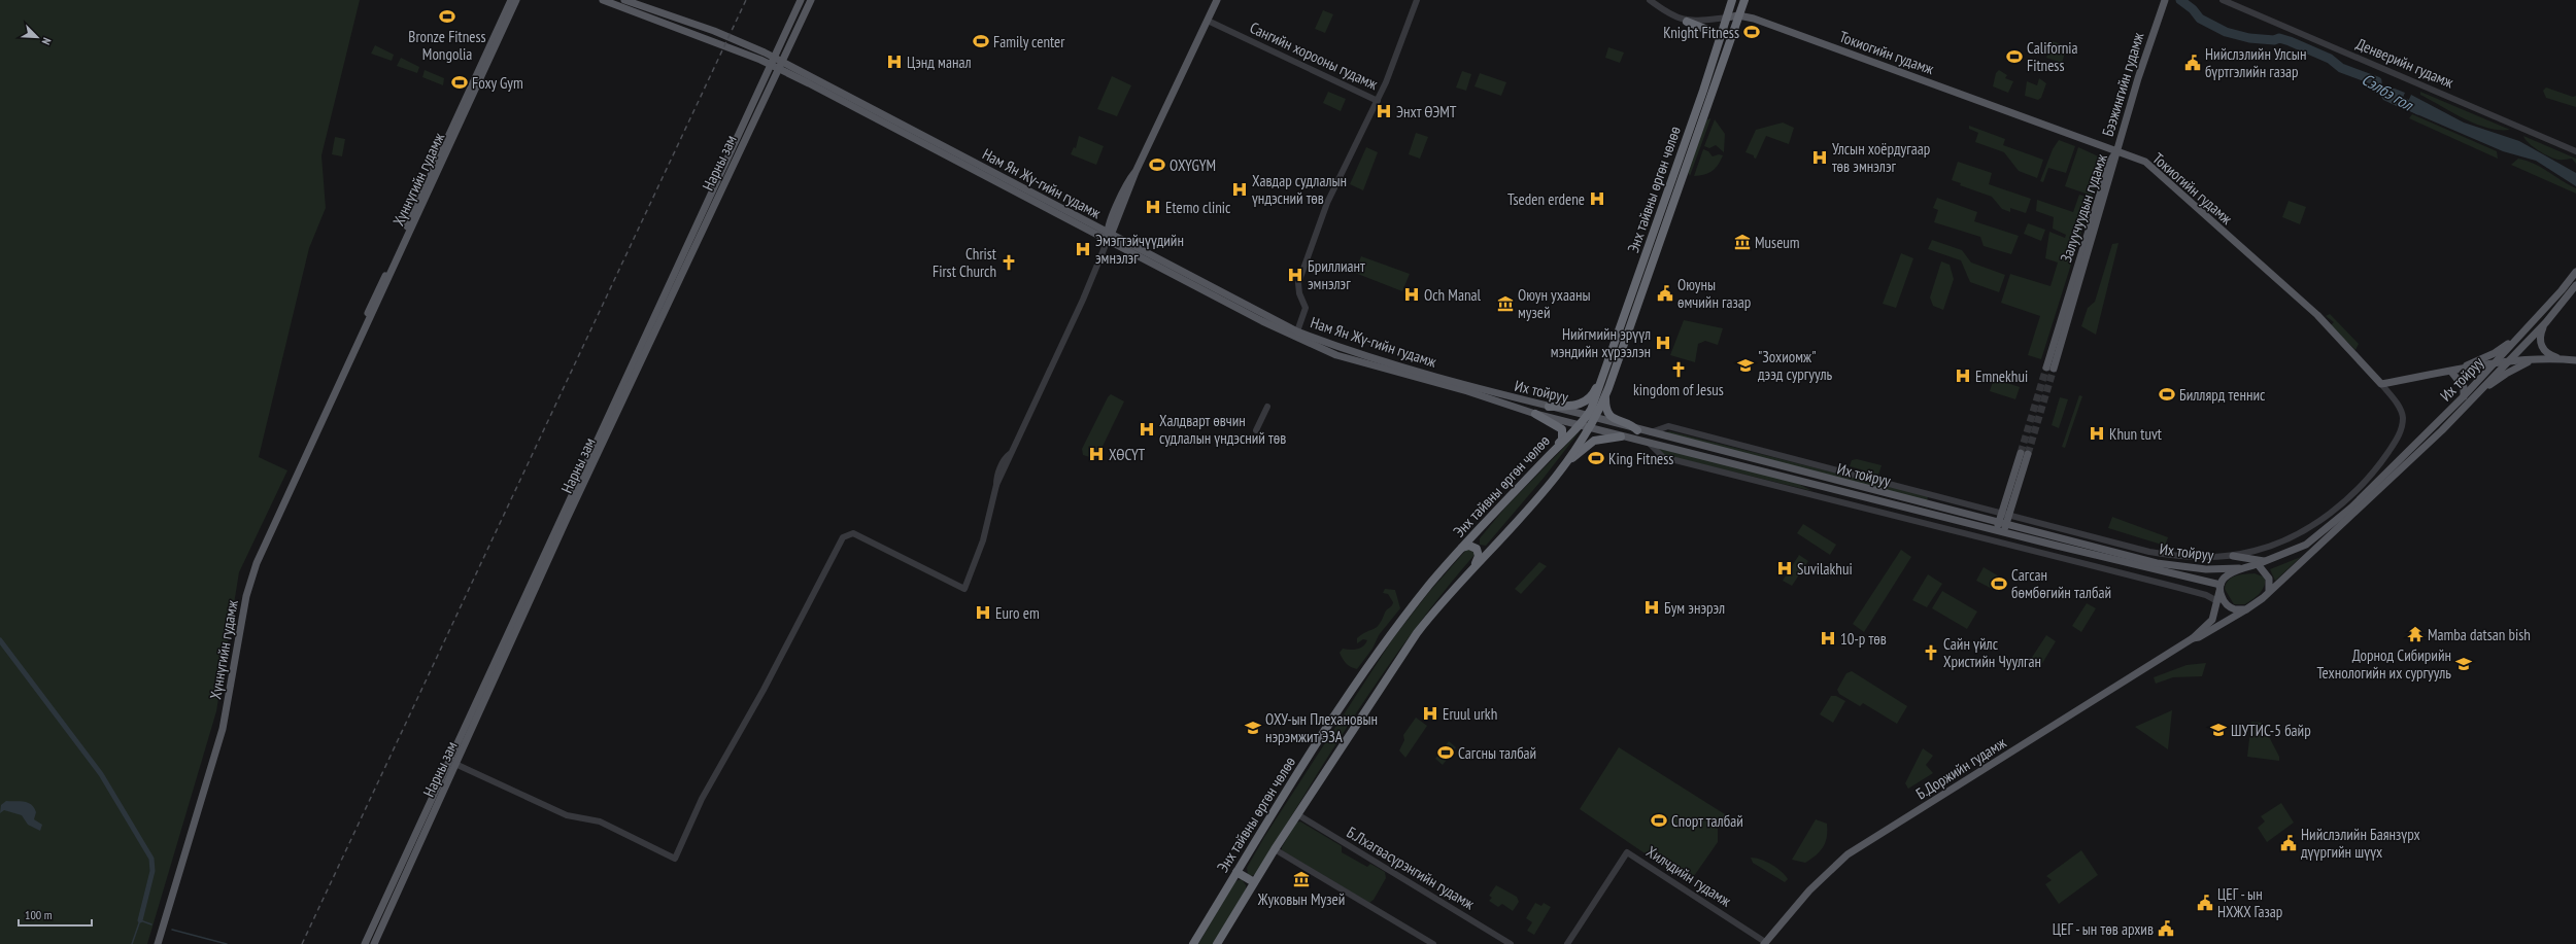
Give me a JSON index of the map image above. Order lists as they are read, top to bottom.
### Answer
{
  "streets": {
    "highway": ["Энх тайвны өргөн чөлөө"],
    "main road": [
      "Токиогийн гудамж",
      "Бээжингийн гудамж",
      "Нарны зам",
      "Хүннүгийн гудамж",
      "Нам Ян Жү-гийн гудамж",
      "Залуучуудын гудамж",
      "Их тойруу",
      "Б.Доржийн гудамж"
    ],
    "street": [
      "Сангийн хорооны гудамж",
      "Денверийн гудамж",
      "Б.Лхагвасүрэнгийн гудамж",
      "Хилчдийн гудамж"
    ]
  },
  "crossings": [
    ["Токиогийн гудамж", "Бээжингийн гудамж"],
    ["Токиогийн гудамж", "Энх тайвны өргөн чөлөө"],
    ["Токиогийн гудамж", "Залуучуудын гудамж"],
    ["Бээжингийн гудамж", "Залуучуудын гудамж"],
    ["Нарны зам", "Нам Ян Жү-гийн гудамж"],
    ["Нам Ян Жү-гийн гудамж", "Их тойруу"],
    ["Энх тайвны өргөн чөлөө", "Их тойруу"],
    ["Энх тайвны өргөн чөлөө", "Б.Лхагвасүрэнгийн гудамж"],
    ["Б.Доржийн гудамж", "Хилчдийн гудамж"]
  ],
  "water": ["Сэлбэ гол"],
  "places": {
    "sports": [
      "Bronze Fitness Mongolia",
      "Knight Fitness",
      "Family center",
      "California Fitness",
      "Foxy Gym",
      "OXYGYM",
      "Биллярд теннис",
      "King Fitness",
      "Сагсан бөмбөгийн талбай",
      "Сагсны талбай",
      "Спорт талбай"
    ],
    "hospital": [
      "Цэнд манал",
      "Энхт ӨЭМТ",
      "Улсын хоёрдугаар төв эмнэлэг",
      "Хавдар судлалын үндэсний төв",
      "Tseden erdene",
      "Etemo clinic",
      "Эмэгтэйчүүдийн эмнэлэг",
      "Бриллиант эмнэлэг",
      "Och Manal",
      "Нийгмийн эрүүл мэндийн хүрээлэн",
      "Emnekhui",
      "Халдварт өвчин судлалын үндэсний төв",
      "Khun tuvt",
      "ХӨСҮТ",
      "Suvilakhui",
      "Бум энэрэл",
      "Euro em",
      "10-р төв",
      "Eruul urkh"
    ],
    "public building": [
      "Нийслэлийн Улсын бүртгэлийн газар",
      "Оюуны өмчийн газар",
      "Нийслэлийн Баянзүрх дүүргийн шүүх",
      "ЦЕГ - ын НХЖХ Газар",
      "ЦЕГ - ын төв архив"
    ],
    "museum": ["Museum", "Оюун ухааны музей", "Жуковын Музей"],
    "church": ["Christ First Church", "kingdom of Jesus", "Сайн үйлс Христийн Чуулган"],
    "school or university": [
      "\"Зохиомж\" дээд сургууль",
      "Дорнод Сибирийн Технологийн их сургууль",
      "ОХУ-ын Плехановын нэрэмжит ЭЗА",
      "ШУТИС-5 байр"
    ],
    "temple": ["Mamba datsan bish"]
  },
  "scale_bar": "100 m",
  "north": "bottom right"
}
